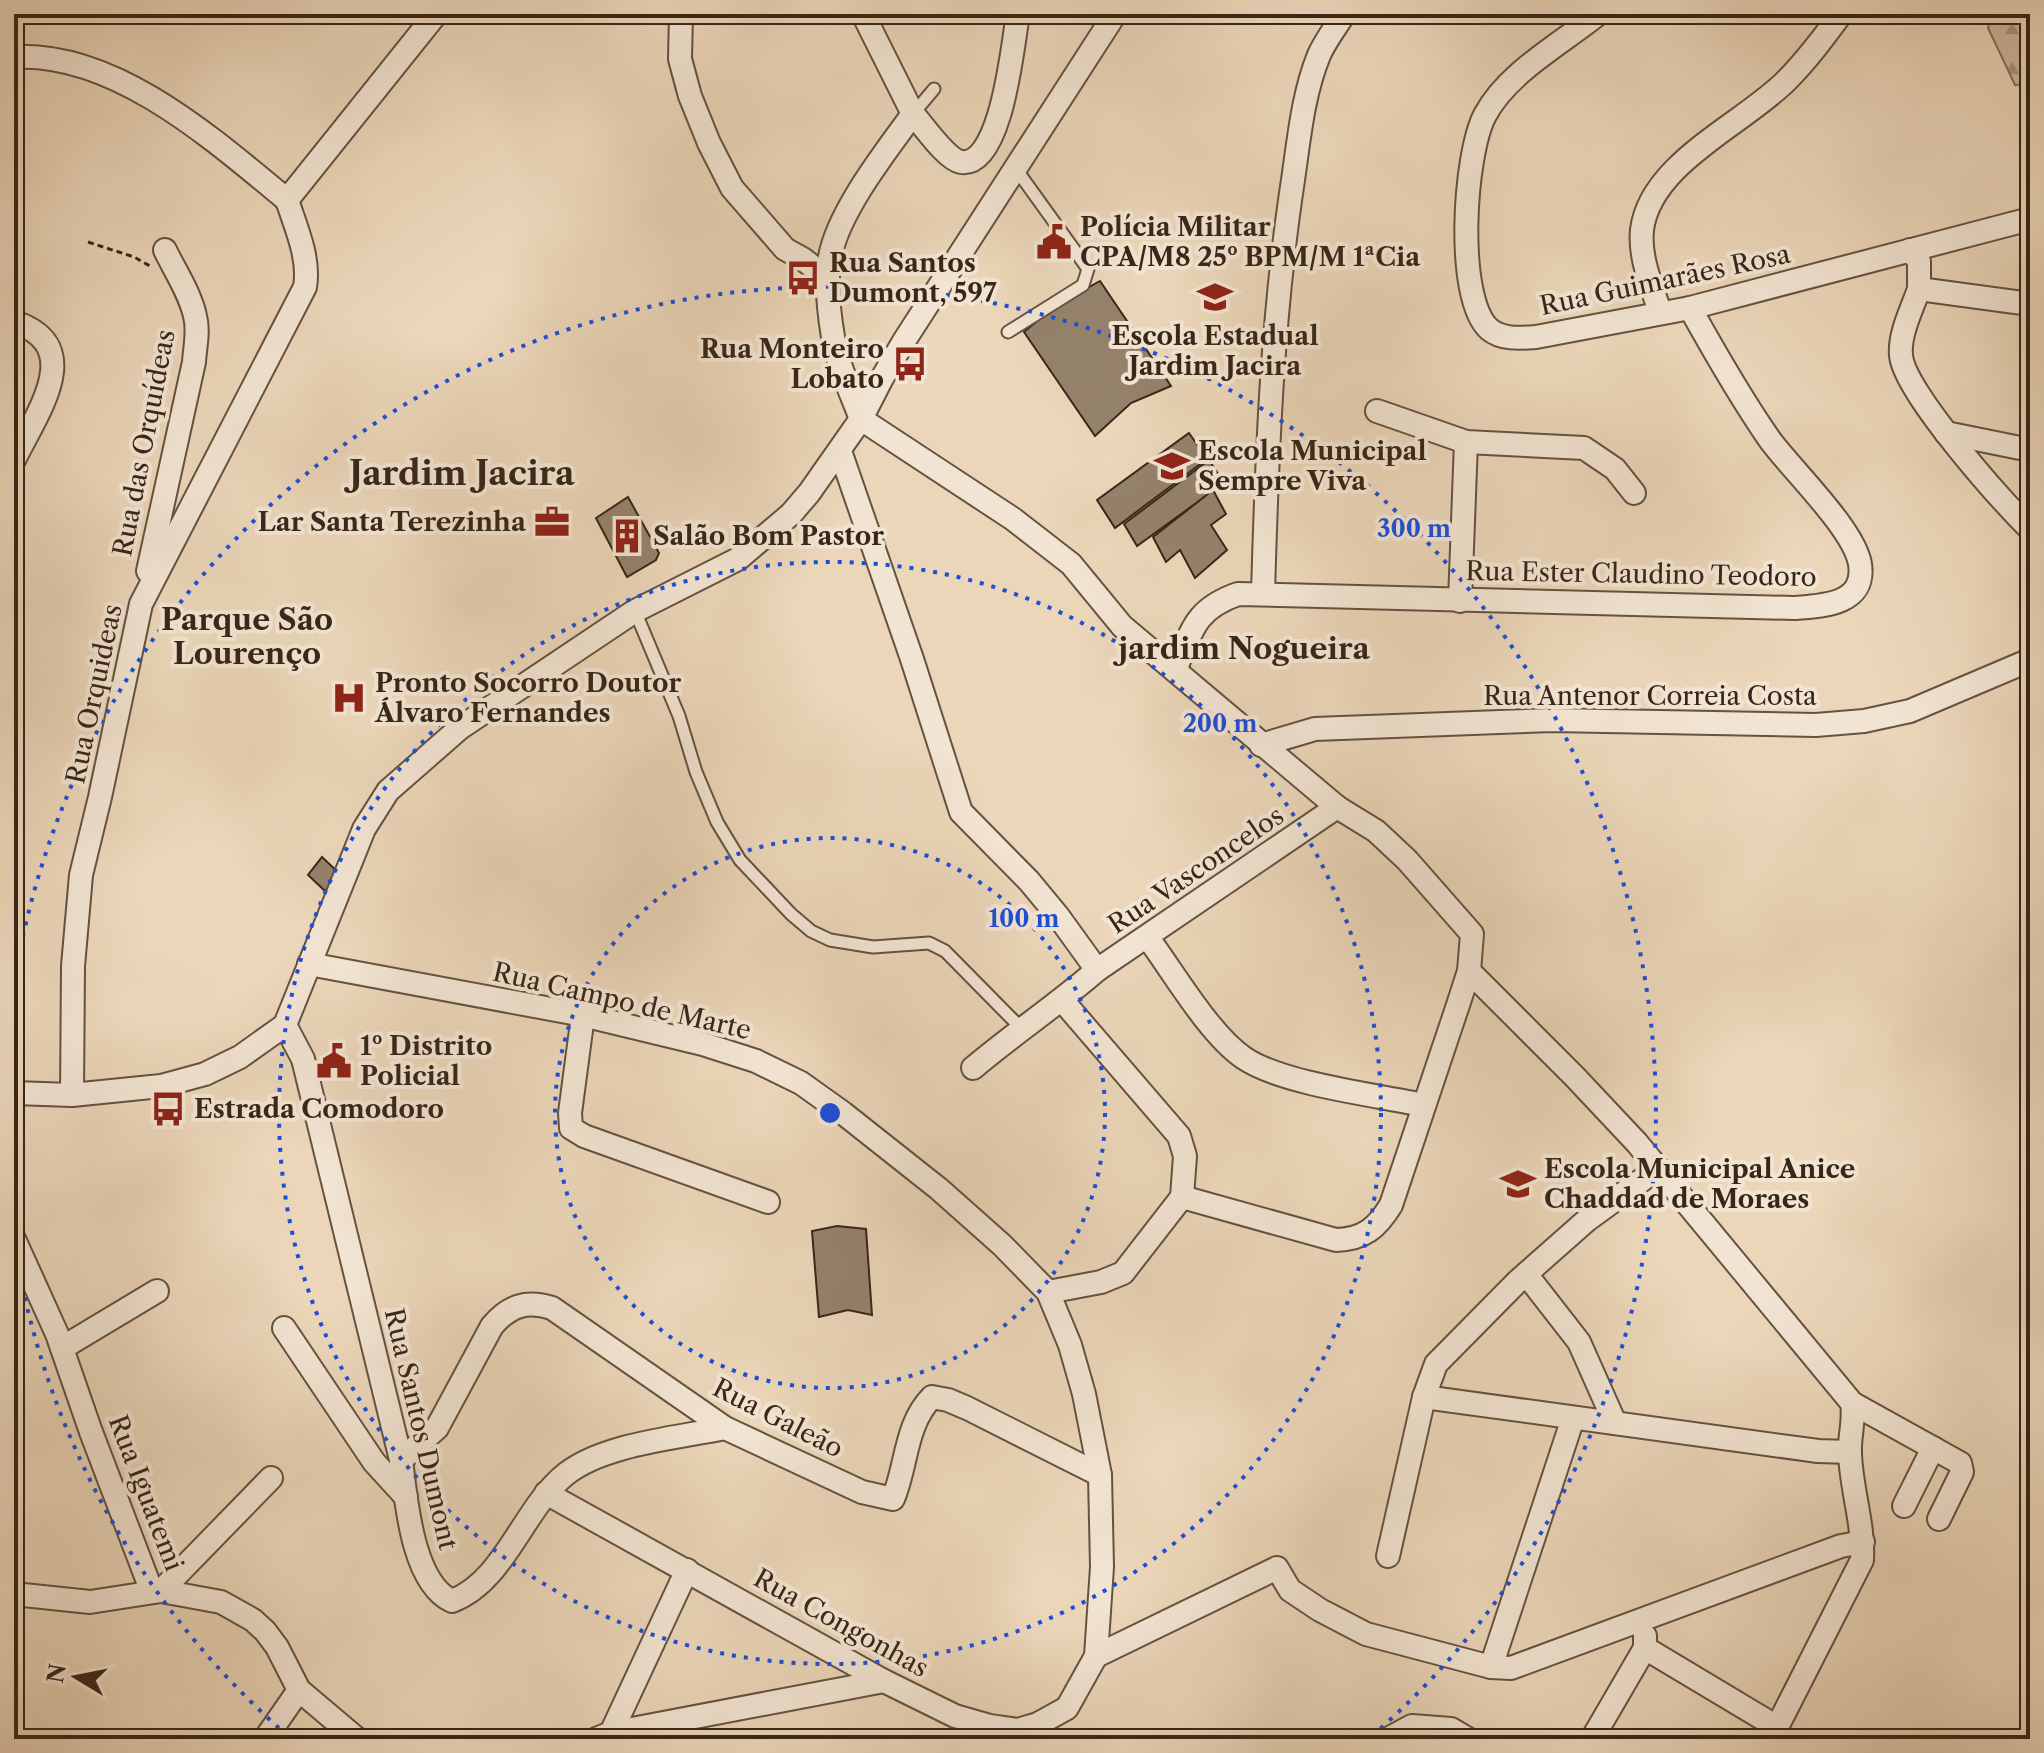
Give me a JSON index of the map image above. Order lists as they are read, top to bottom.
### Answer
{
  "streets": {
    "street": [
      "Rua Guimarães Rosa",
      "Rua das Orquídeas",
      "Rua Ester Claudino Teodoro",
      "Rua Orquideas",
      "Rua Antenor Correia Costa",
      "Rua Vasconcelos",
      "Rua Campo de Marte",
      "Rua Galeão",
      "Rua Santos Dumont",
      "Rua Iguatemi",
      "Rua Congonhas"
    ]
  },
  "crossings": [
    ["Rua Guimarães Rosa", "Rua Ester Claudino Teodoro"],
    ["Rua das Orquídeas", "Rua Orquideas"],
    ["Rua Campo de Marte", "Rua Galeão"],
    ["Rua Campo de Marte", "Rua Congonhas"],
    ["Rua Galeão", "Rua Santos Dumont"],
    ["Rua Santos Dumont", "Rua Congonhas"]
  ],
  "districts": ["Jardim Jacira", "Parque São Lourenço", "jardim Nogueira"],
  "places": {
    "public building": ["Polícia Militar CPA/M8 25º BPM/M 1ªCia", "1º Distrito Policial"],
    "bus stop": ["Rua Santos Dumont, 597", "Rua Monteiro Lobato", "Estrada Comodoro"],
    "school or university": ["Escola Estadual Jardim Jacira", "Escola Municipal Sempre Viva", "Escola Municipal Anice Chaddad de Moraes"],
    "office": ["Lar Santa Terezinha"],
    "building": ["Salão Bom Pastor"],
    "hospital": ["Pronto Socorro Doutor Álvaro Fernandes"]
  },
  "north": "left",
  "rings": ["300 m", "200 m", "100 m"]
}
